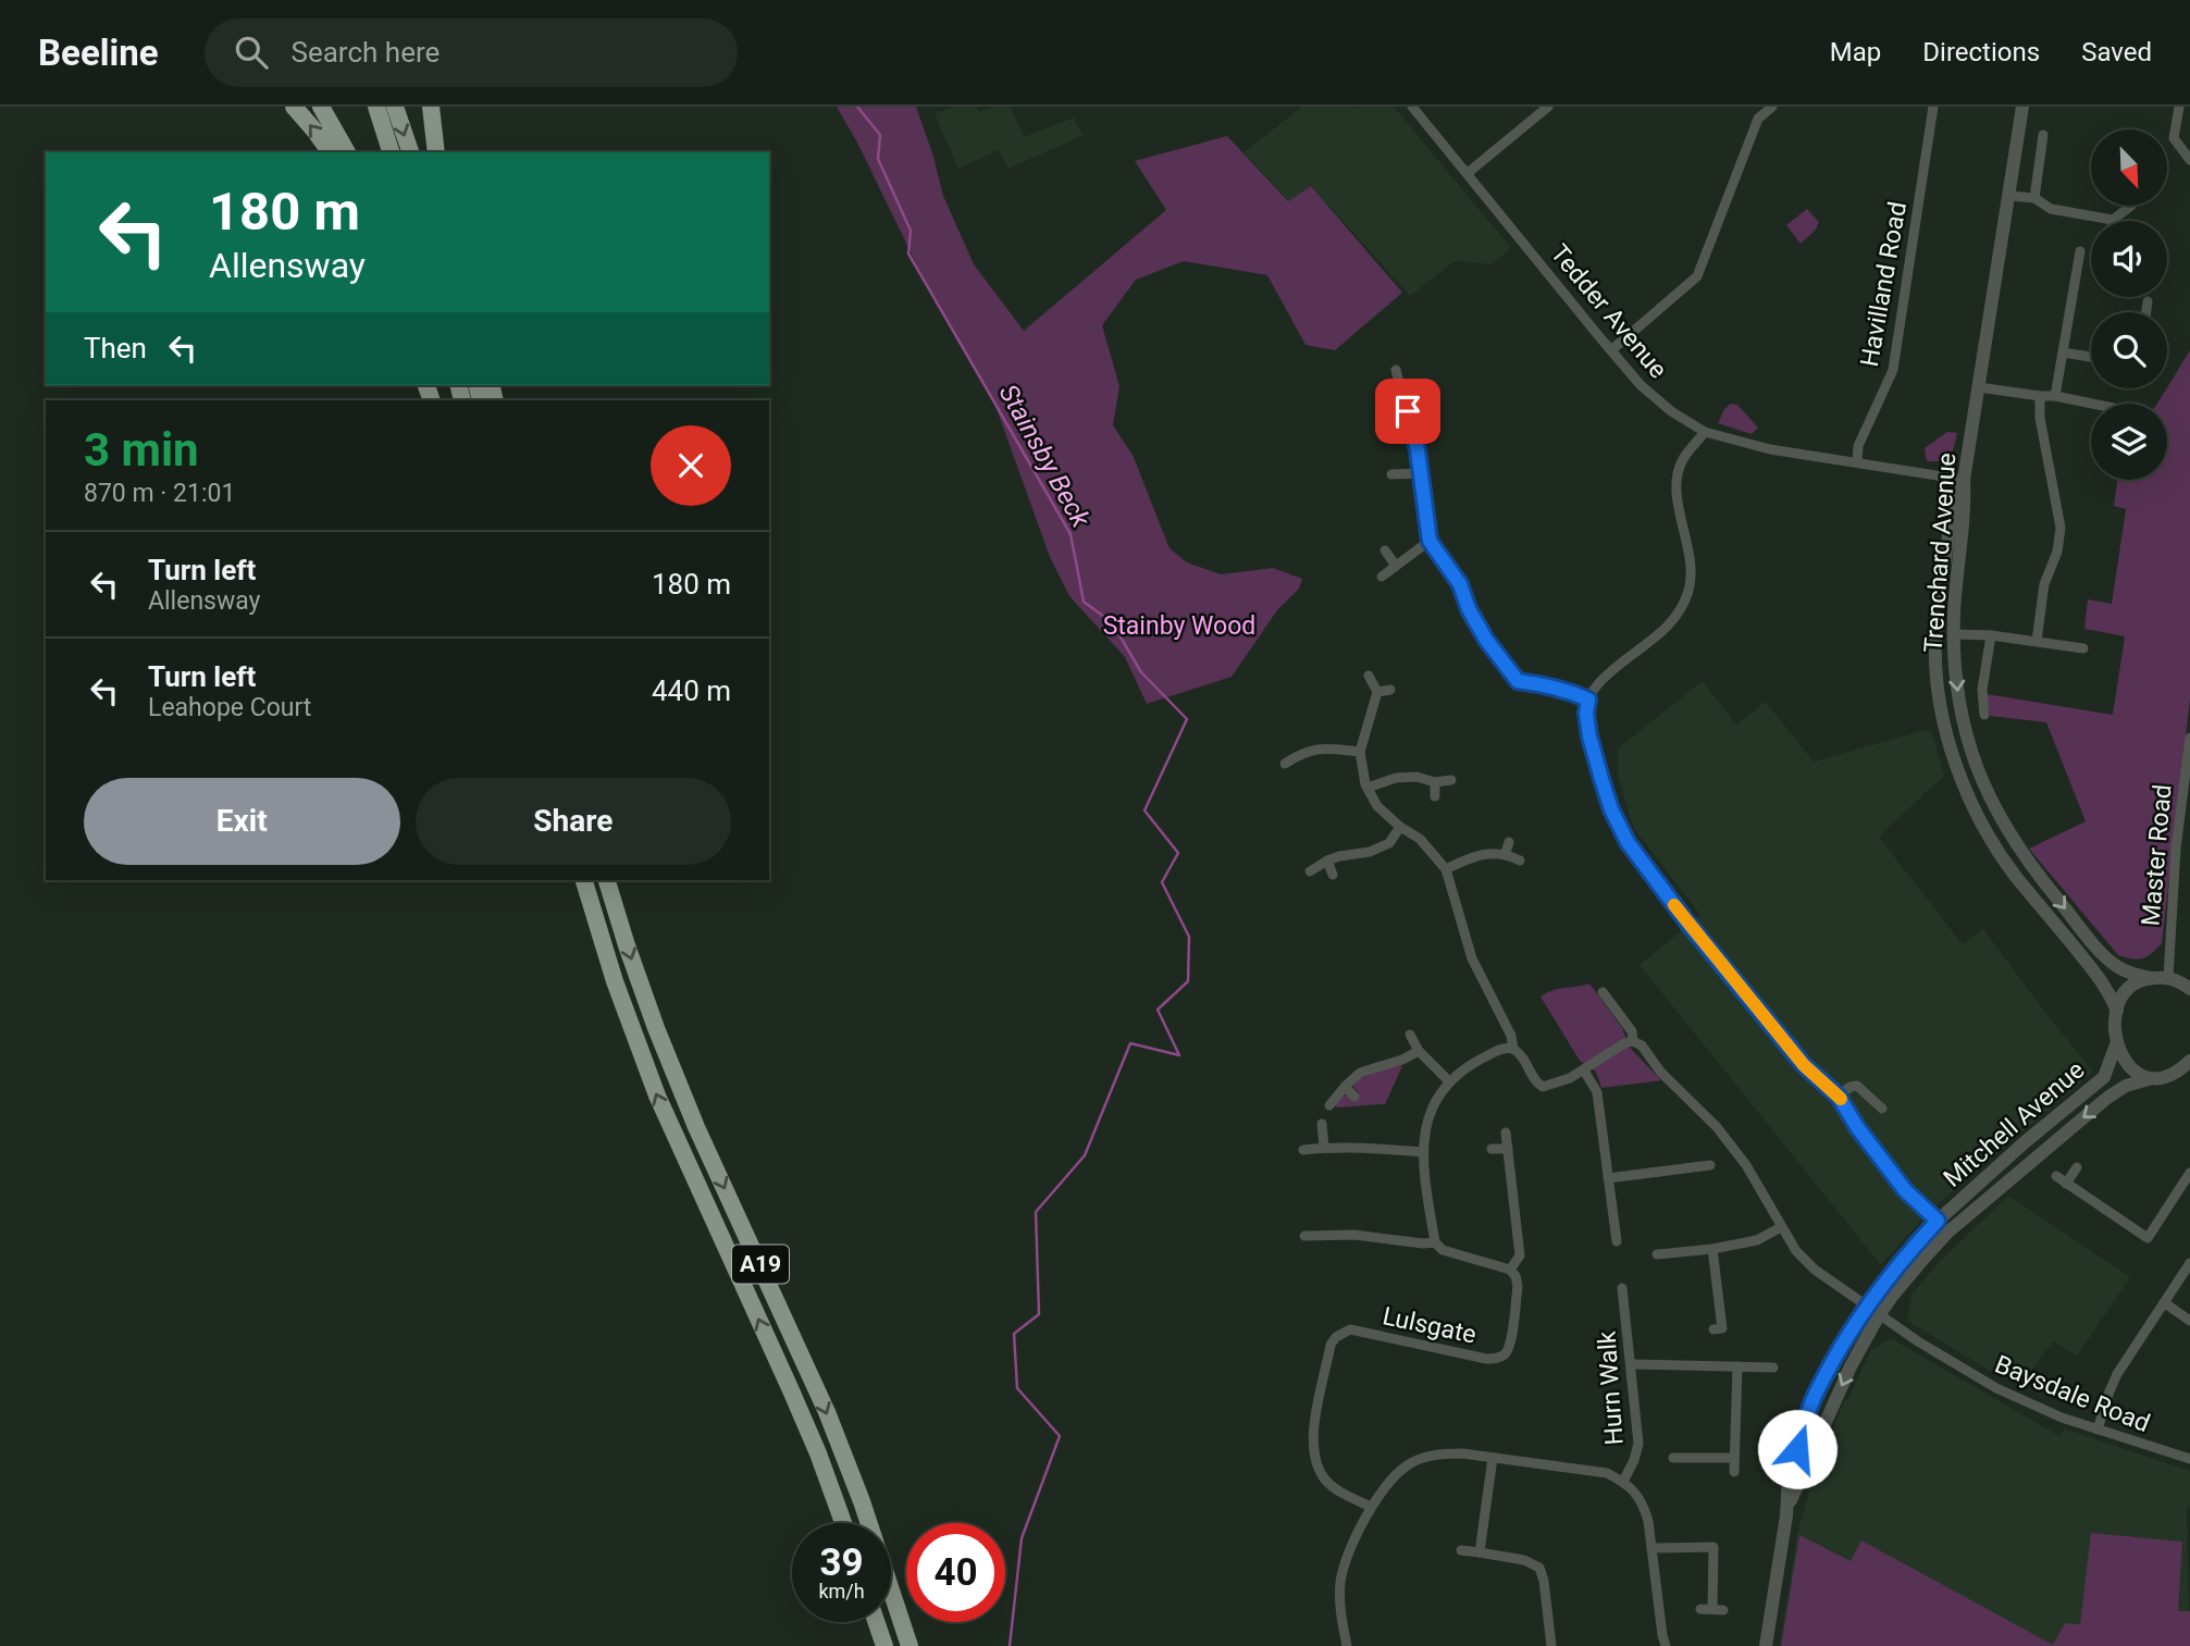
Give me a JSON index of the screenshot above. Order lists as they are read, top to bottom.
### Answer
{
  "streets": {
    "highway": ["A19"],
    "street": [
      "Havilland Road",
      "Tedder Avenue",
      "Trenchard Avenue",
      "Master Road",
      "Mitchell Avenue",
      "Lulsgate",
      "Hurn Walk",
      "Baysdale Road"
    ]
  },
  "crossings": [
    ["Havilland Road", "Tedder Avenue"],
    ["Tedder Avenue", "Trenchard Avenue"],
    ["Trenchard Avenue", "Mitchell Avenue"],
    ["Mitchell Avenue", "Baysdale Road"]
  ],
  "water": ["Stainsby Beck"],
  "parks": ["Stainby Wood"],
  "north": "bottom right",
  "page": {
    "header": "Beeline",
    "search": "Search here",
    "nav": ["Map", "Directions", "Saved"],
    "turn": ["180 m", "Allensway"],
    "then": "Then",
    "heading": ["3 min", "870 m · 21:01"],
    "list": [
      {
        "name": "Turn left",
        "note": "Allensway",
        "value": "180 m"
      },
      {
        "name": "Turn left",
        "note": "Leahope Court",
        "value": "440 m"
      }
    ],
    "buttons": ["Exit", "Share"],
    "speed": "39 km/h",
    "limit": "40"
  }
}
